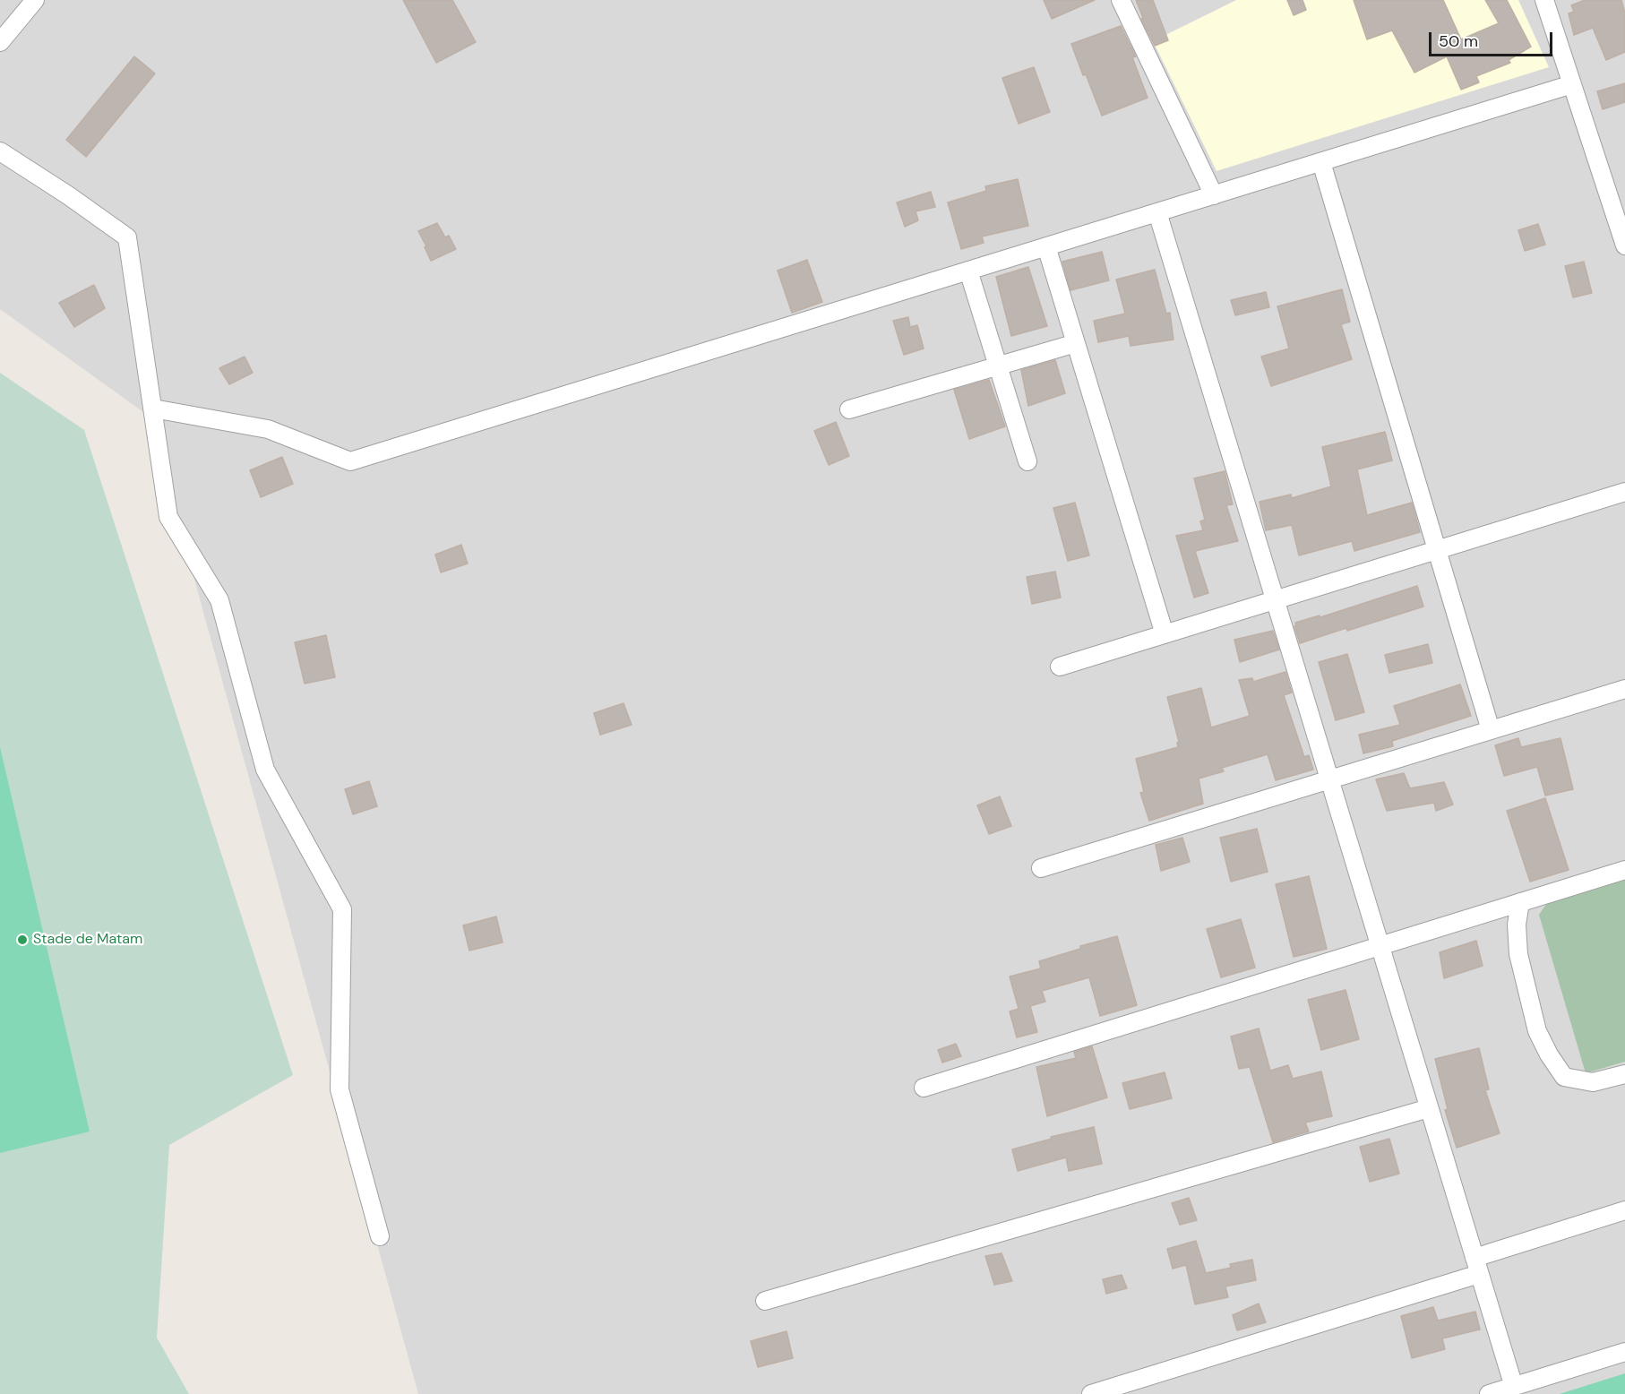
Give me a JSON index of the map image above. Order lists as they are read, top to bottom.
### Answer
{
  "places": ["Stade de Matam"],
  "scale_bar": "50 m"
}
